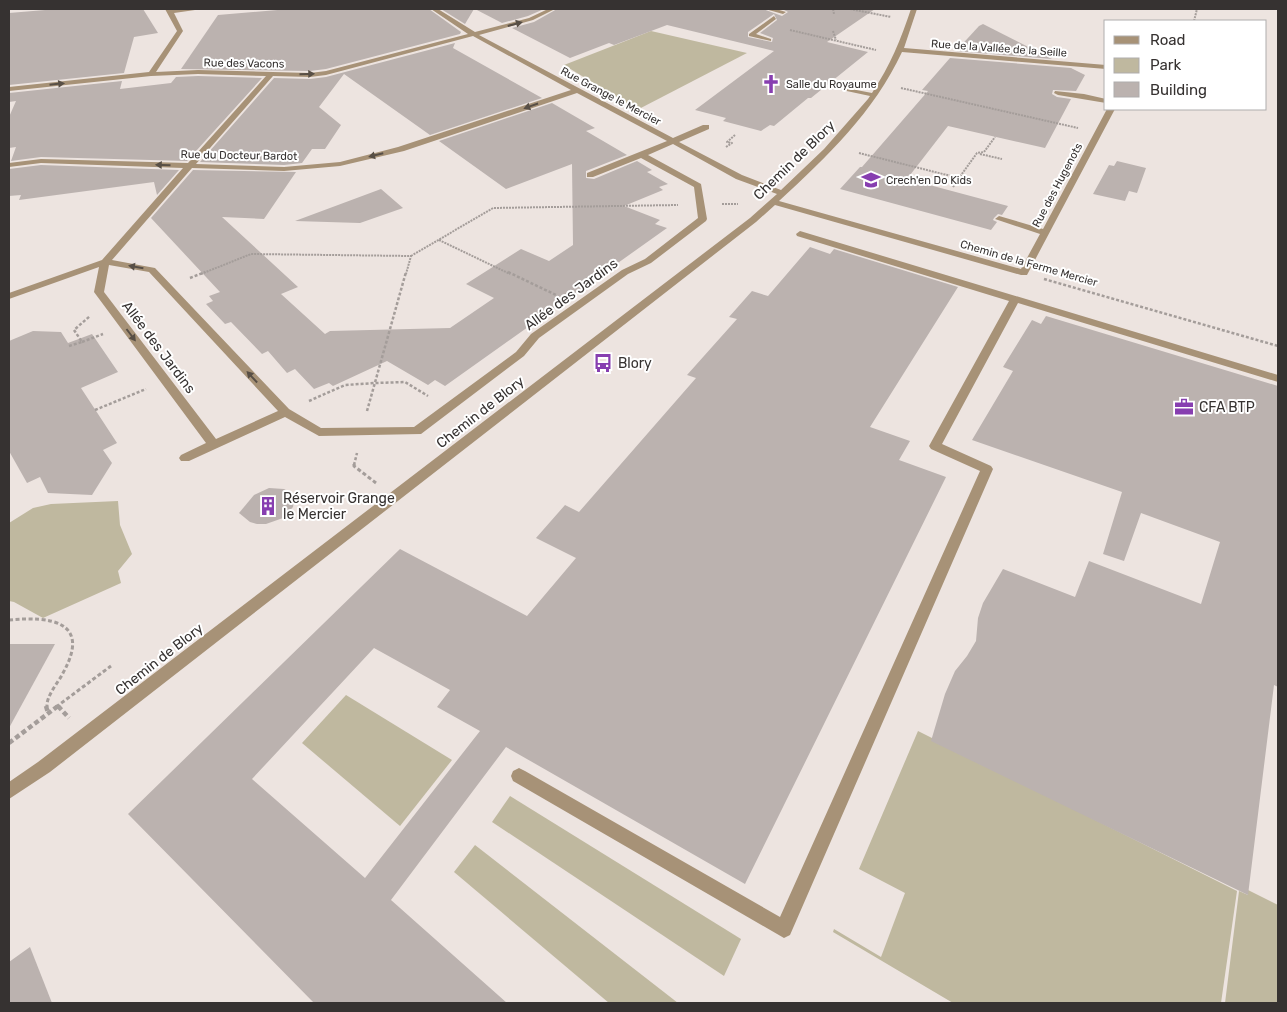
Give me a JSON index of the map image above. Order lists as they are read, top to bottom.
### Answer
{
  "streets": {
    "street": [
      "Rue de la Vallée de la Seille",
      "Rue des Vacons",
      "Rue Grange le Mercier",
      "Rue du Docteur Bardot",
      "Chemin de Blory",
      "Rue des Hugenots",
      "Chemin de la Ferme Mercier",
      "Allée des Jardins"
    ]
  },
  "crossings": [
    ["Rue de la Vallée de la Seille", "Chemin de Blory"],
    ["Rue des Vacons", "Rue Grange le Mercier"],
    ["Rue Grange le Mercier", "Rue du Docteur Bardot"],
    ["Rue Grange le Mercier", "Chemin de Blory"],
    ["Rue Grange le Mercier", "Chemin de la Ferme Mercier"],
    ["Chemin de Blory", "Chemin de la Ferme Mercier"],
    ["Rue des Hugenots", "Chemin de la Ferme Mercier"]
  ],
  "one_way": ["Rue des Vacons", "Rue du Docteur Bardot"],
  "places": {
    "church": ["Salle du Royaume"],
    "school or university": ["Crech'en Do Kids"],
    "bus stop": ["Blory"],
    "office": ["CFA BTP"],
    "building": ["Réservoir Grange le Mercier"]
  },
  "legend": ["Road", "Park", "Building"]
}
